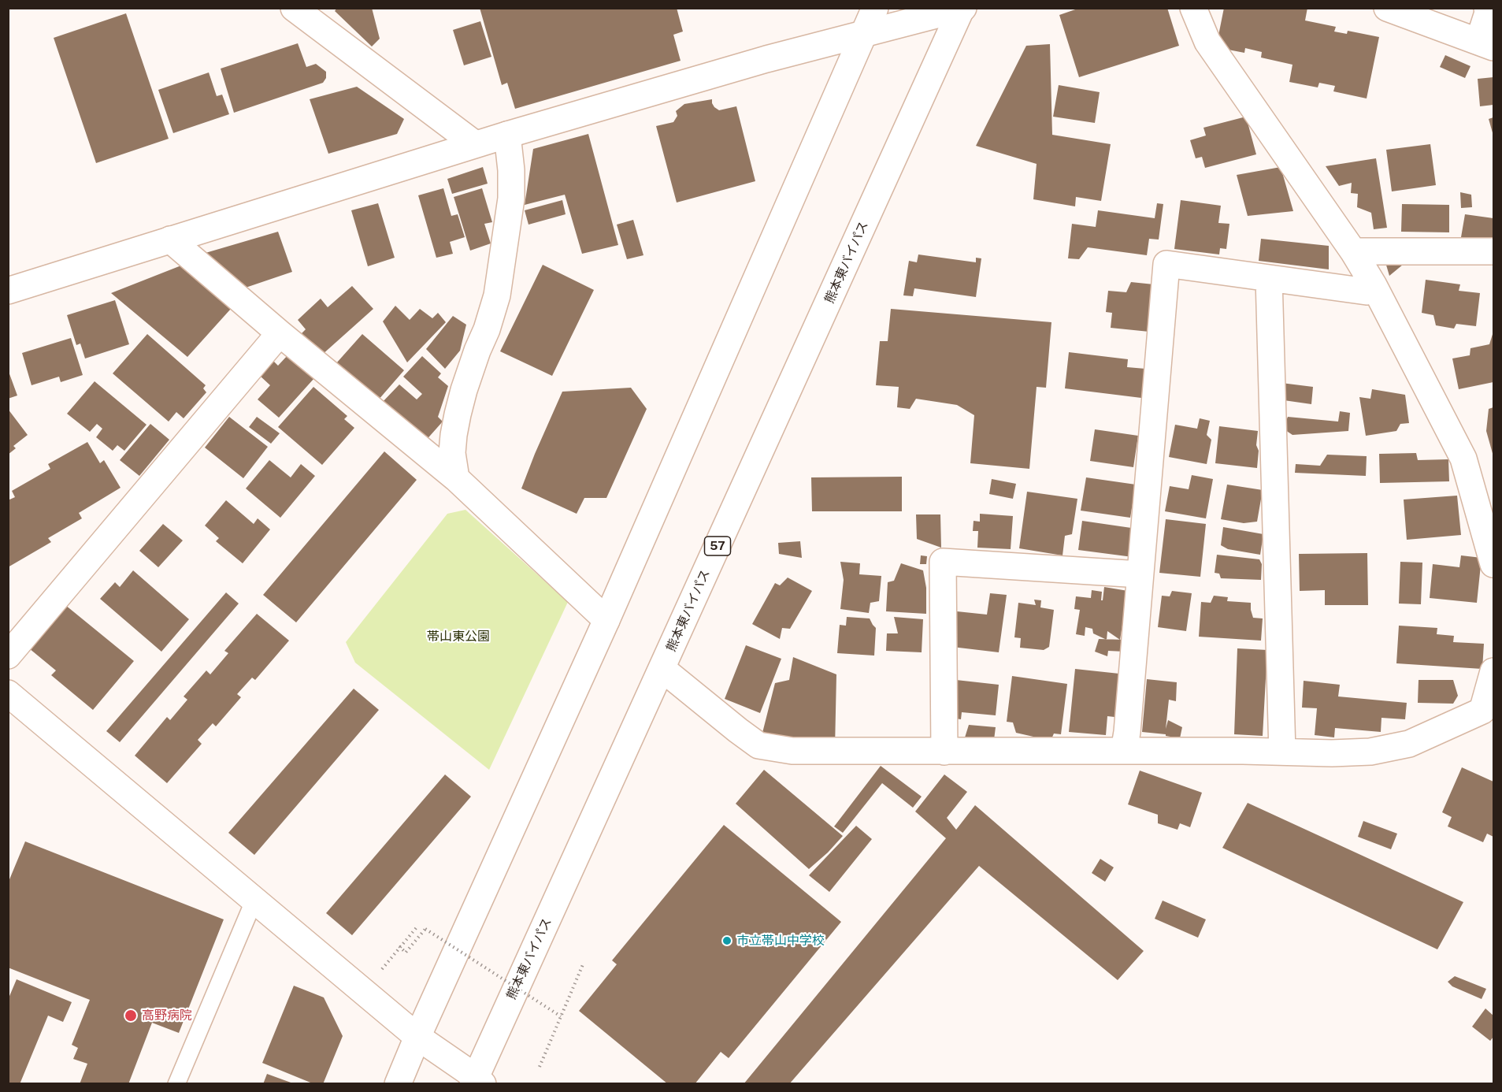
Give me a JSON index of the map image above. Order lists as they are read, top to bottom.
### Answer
{
  "streets": {
    "main road": ["熊本東バイパス", "57"]
  },
  "parks": ["帯山東公園"],
  "places": ["市立帯山中学校", "高野病院"]
}
